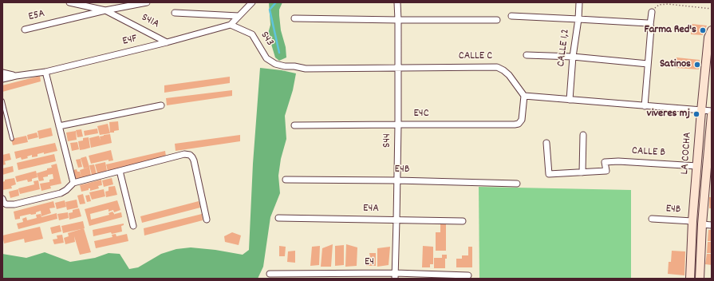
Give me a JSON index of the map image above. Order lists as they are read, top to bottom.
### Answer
{
  "streets": {
    "street": [
      "E5A",
      "S41A",
      "S43",
      "E4F",
      "CALLE 1,2",
      "CALLE C",
      "E4C",
      "S44",
      "CALLE B",
      "LA COCHA",
      "E4B",
      "E4A",
      "E4"
    ]
  },
  "crossings": [
    ["E5A", "S41A"],
    ["S41A", "E4F"],
    ["S43", "E4F"],
    ["S43", "CALLE C"],
    ["CALLE C", "E4C"],
    ["CALLE C", "S44"],
    ["E4C", "S44"],
    ["S44", "E4B"],
    ["S44", "E4A"],
    ["S44", "E4"],
    ["CALLE B", "LA COCHA"],
    ["LA COCHA", "E4B"]
  ],
  "places": ["Farma Red's", "Satinos", "viveres mj"]
}
